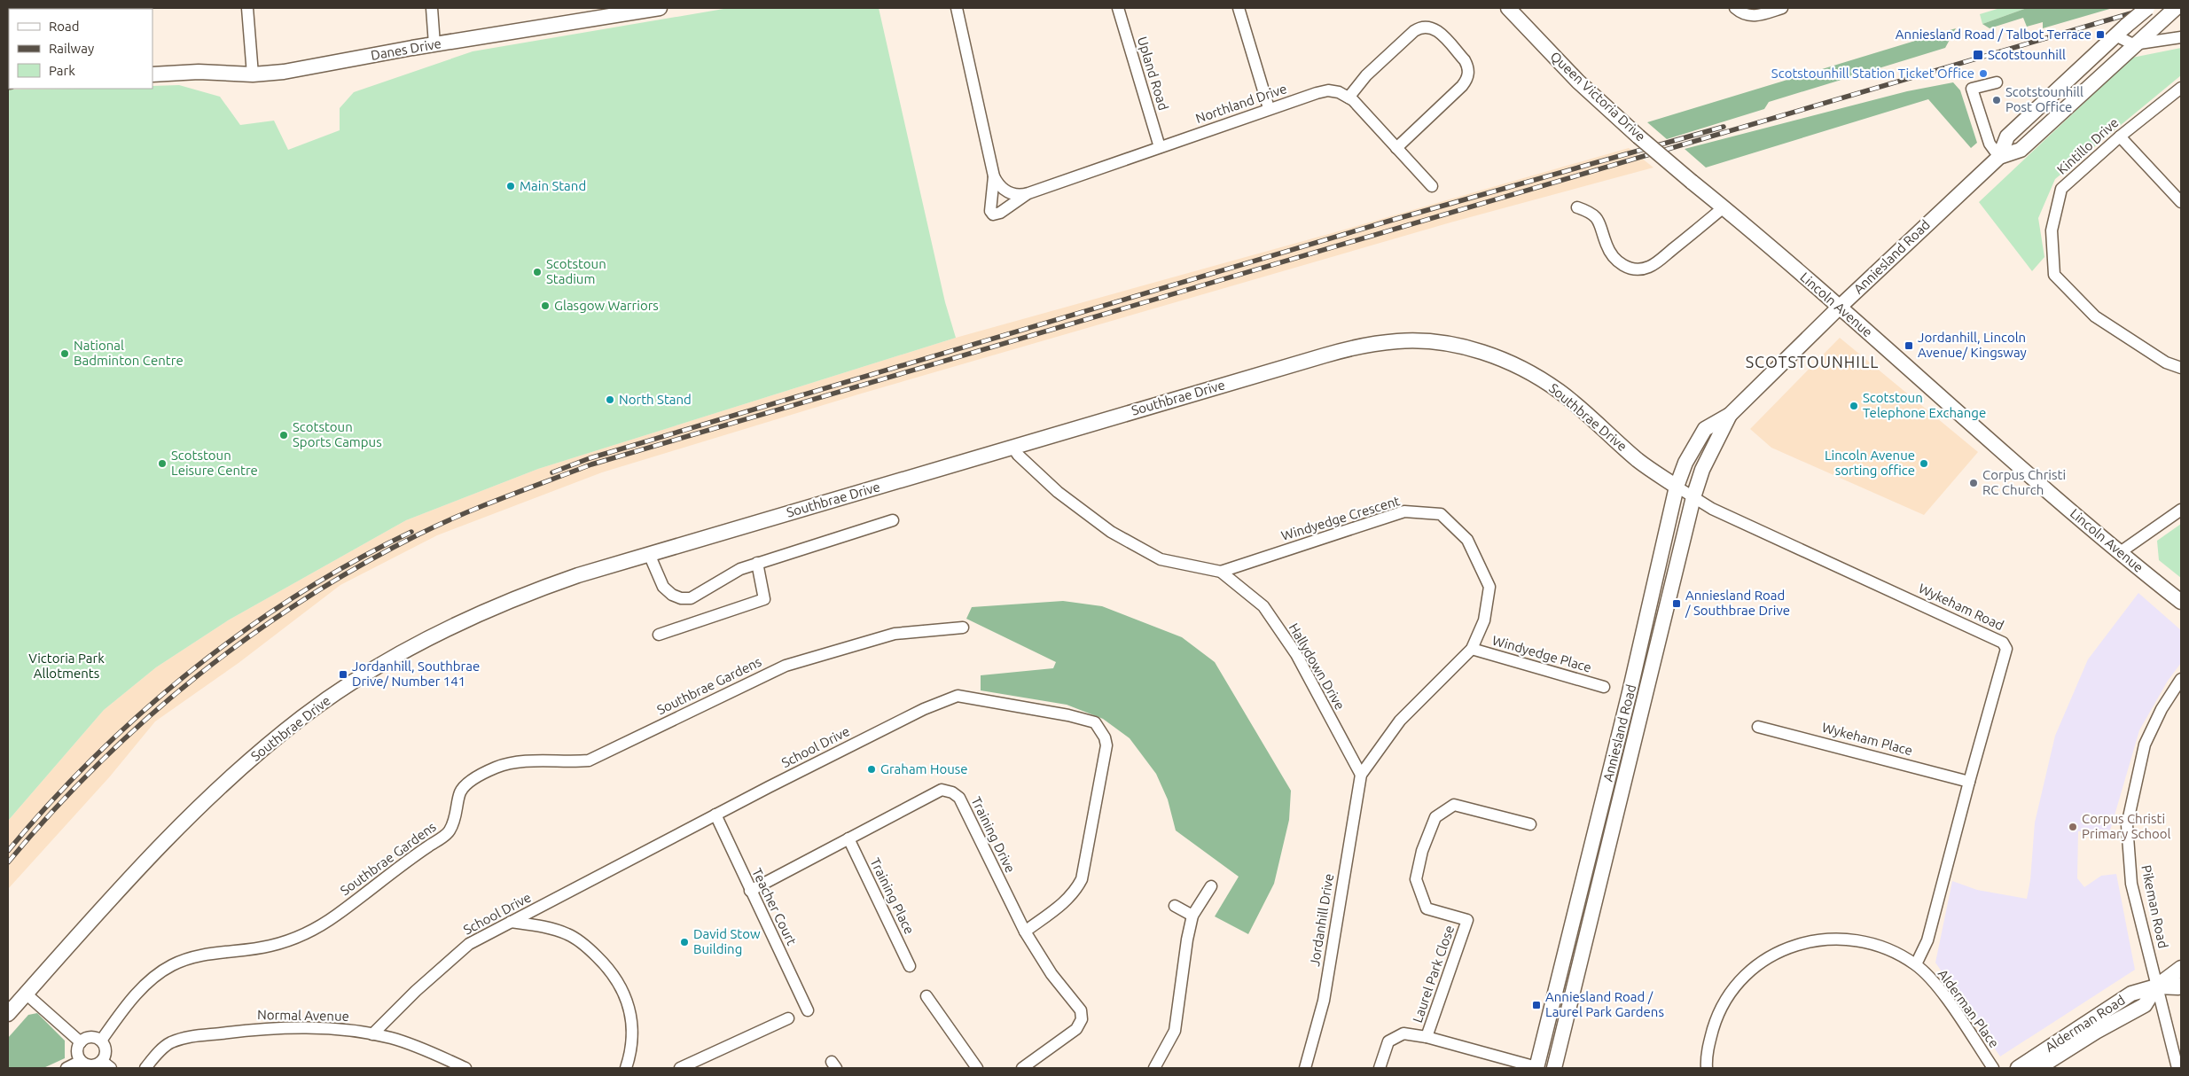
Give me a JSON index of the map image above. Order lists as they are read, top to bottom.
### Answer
{
  "streets": {
    "street": [
      "Danes Drive",
      "Upland Road",
      "Queen Victoria Drive",
      "Northland Drive",
      "Kintillo Drive",
      "Anniesland Road",
      "Lincoln Avenue",
      "Southbrae Drive",
      "Windyedge Crescent",
      "Wykeham Road",
      "Windyedge Place",
      "Hallydown Drive",
      "Southbrae Gardens",
      "Wykeham Place",
      "School Drive",
      "Training Drive",
      "Training Place",
      "Teacher Court",
      "Pikeman Road",
      "Jordanhill Drive",
      "Laurel Park Close",
      "Alderman Place",
      "Normal Avenue",
      "Alderman Road"
    ]
  },
  "crossings": [
    ["Upland Road", "Northland Drive"],
    ["Queen Victoria Drive", "Lincoln Avenue"],
    ["Anniesland Road", "Lincoln Avenue"],
    ["Anniesland Road", "Southbrae Drive"],
    ["Anniesland Road", "Wykeham Road"],
    ["Southbrae Drive", "Wykeham Road"],
    ["Southbrae Drive", "Hallydown Drive"],
    ["Windyedge Crescent", "Windyedge Place"],
    ["Windyedge Crescent", "Hallydown Drive"],
    ["Windyedge Crescent", "Jordanhill Drive"],
    ["Wykeham Road", "Wykeham Place"],
    ["Wykeham Road", "Alderman Place"],
    ["Hallydown Drive", "Jordanhill Drive"],
    ["School Drive", "Training Drive"],
    ["School Drive", "Teacher Court"],
    ["School Drive", "Normal Avenue"],
    ["Training Drive", "Training Place"],
    ["Training Drive", "Teacher Court"],
    ["Pikeman Road", "Alderman Road"]
  ],
  "districts": ["SCOTSTOUNHILL"],
  "parks": ["Victoria Park Allotments"],
  "places": {
    "transit": [
      "Anniesland Road / Talbot Terrace",
      "Scotstounhill",
      "Jordanhill, Lincoln Avenue/ Kingsway",
      "Anniesland Road / Southbrae Drive",
      "Jordanhill, Southbrae Drive/ Number 141",
      "Anniesland Road / Laurel Park Gardens"
    ],
    "other": [
      "Scotstounhill Station Ticket Office",
      "Scotstounhill Post Office",
      "Main Stand",
      "Scotstoun Stadium",
      "Glasgow Warriors",
      "National Badminton Centre",
      "North Stand",
      "Scotstoun Telephone Exchange",
      "Scotstoun Sports Campus",
      "Scotstoun Leisure Centre",
      "Lincoln Avenue sorting office",
      "Corpus Christi RC Church",
      "Graham House",
      "Corpus Christi Primary School",
      "David Stow Building"
    ]
  },
  "legend": ["Road", "Railway", "Park"]
}
